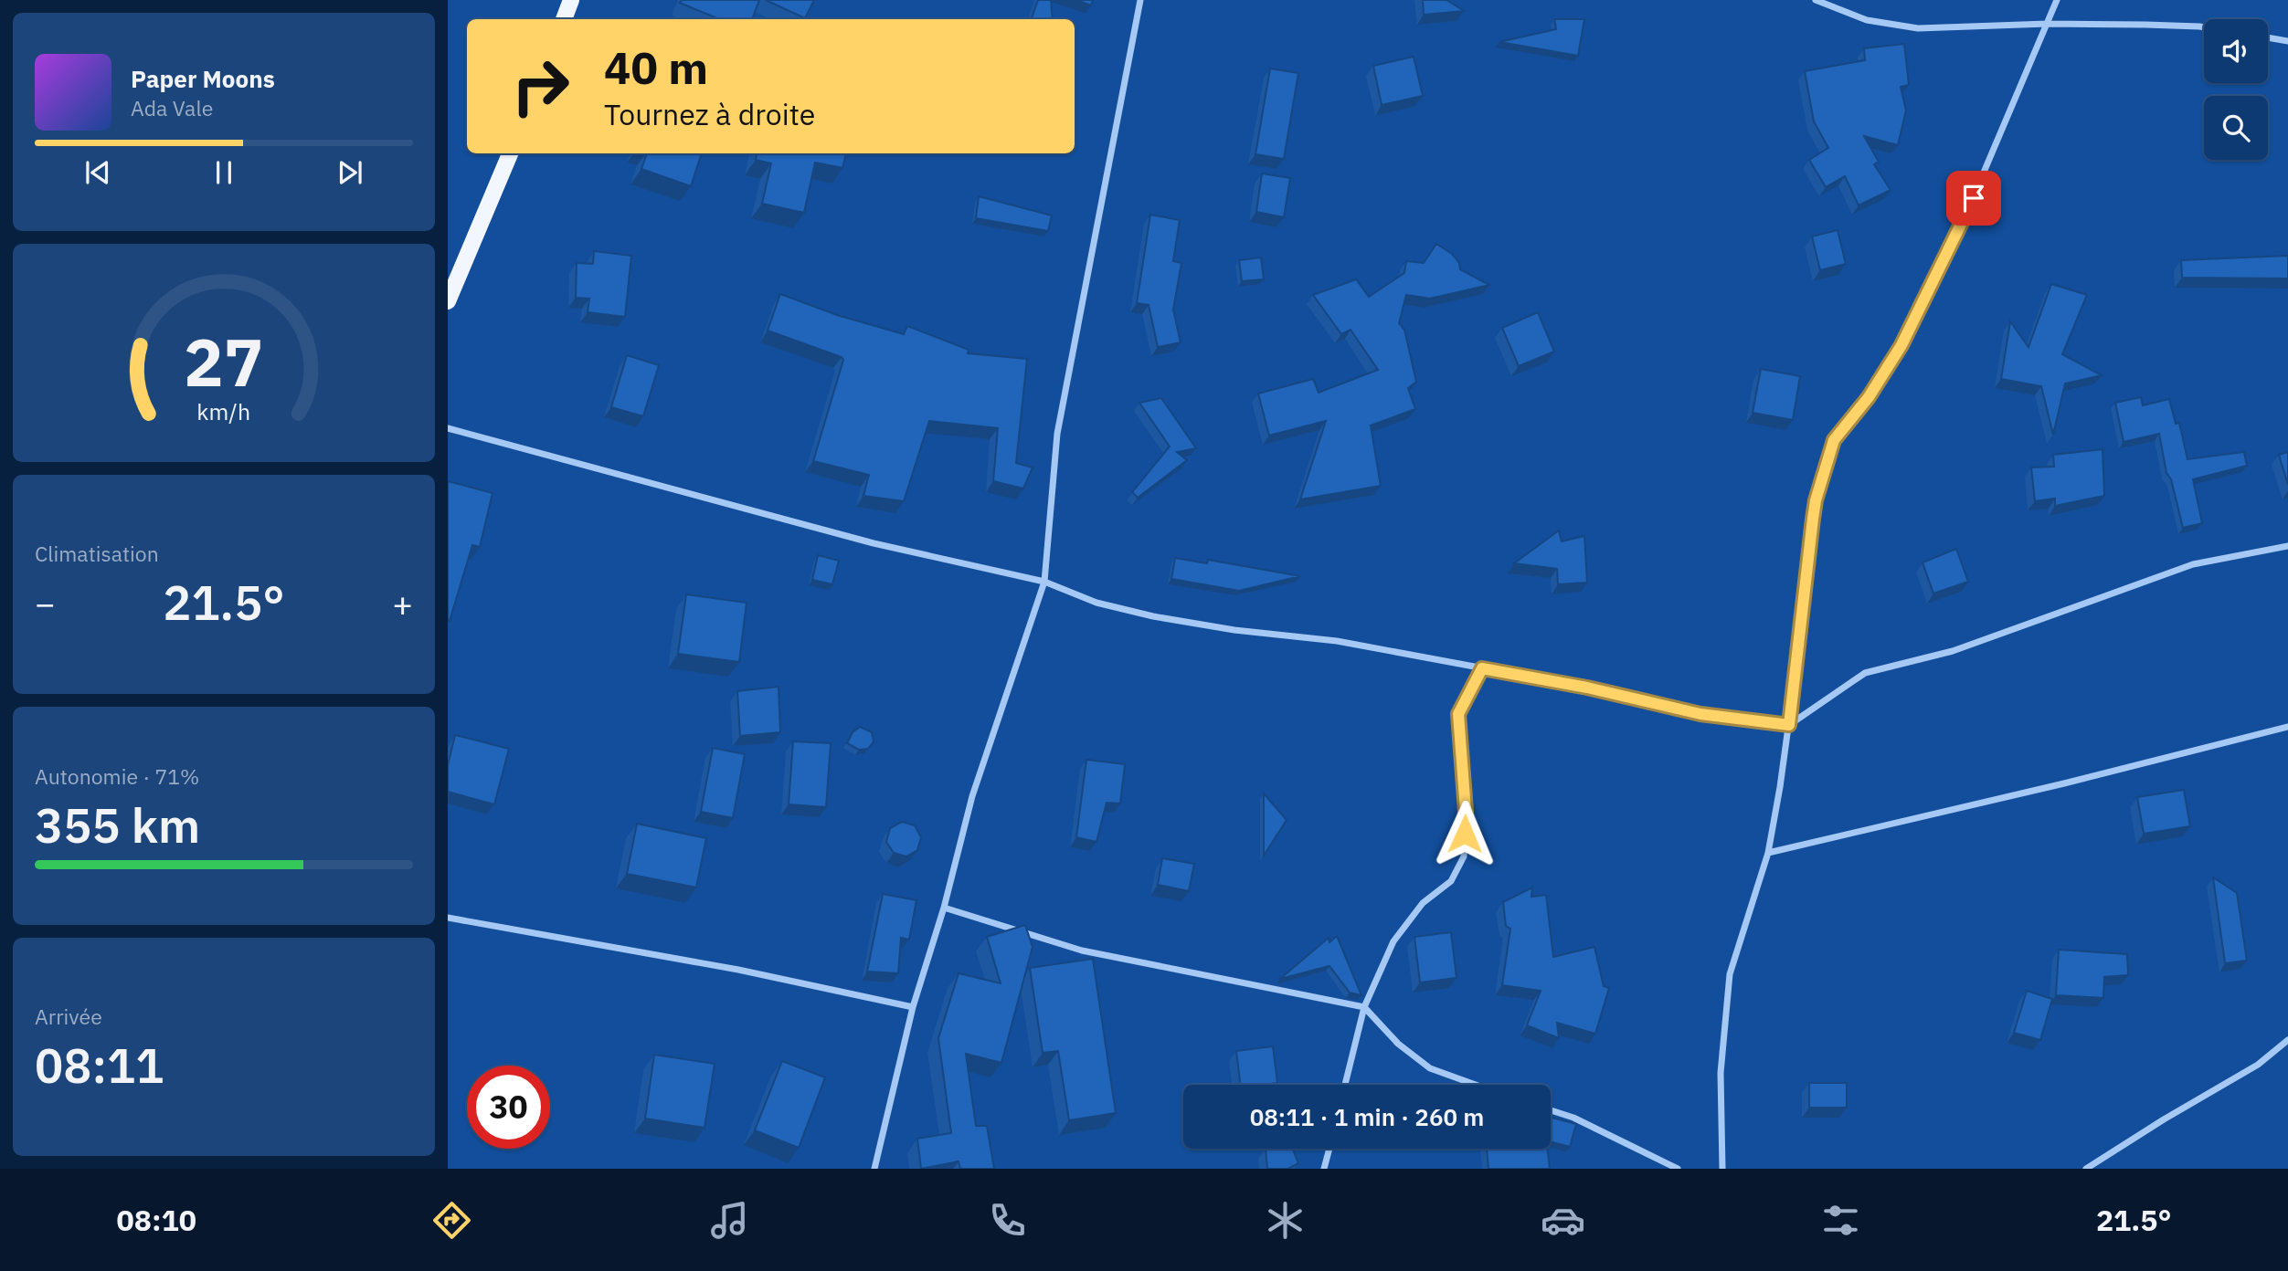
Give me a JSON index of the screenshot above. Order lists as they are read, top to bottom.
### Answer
{
  "page": {
    "turn": ["40 m", "Tournez à droite"],
    "song": ["Paper Moons", "Ada Vale"],
    "tile": [
      "Climatisation",
      ["Autonomie · 71%", "355 km"],
      ["Arrivée", "08:11"]
    ],
    "heat": ["−", "21.5°", "+"],
    "limit": "30",
    "trip": "08:11 · 1 min · 260 m",
    "tabs": ["08:10", "21.5°"],
    "gauge": ["27", "km/h"]
  }
}
